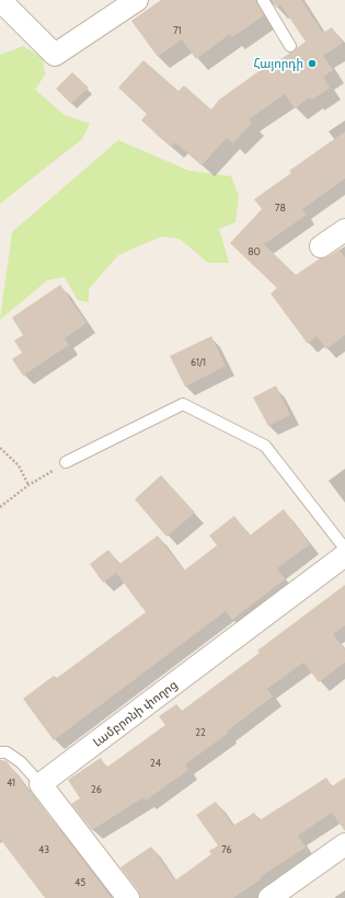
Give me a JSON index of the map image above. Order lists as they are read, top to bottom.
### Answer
{
  "streets": {
    "street": ["Լամբրոնի փողոց"]
  },
  "places": ["Հայորդի"],
  "house_numbers": [
    "71",
    "78",
    "80",
    "61/1",
    "22",
    "24",
    "41",
    "26",
    "43",
    "76",
    "45"
  ]
}
